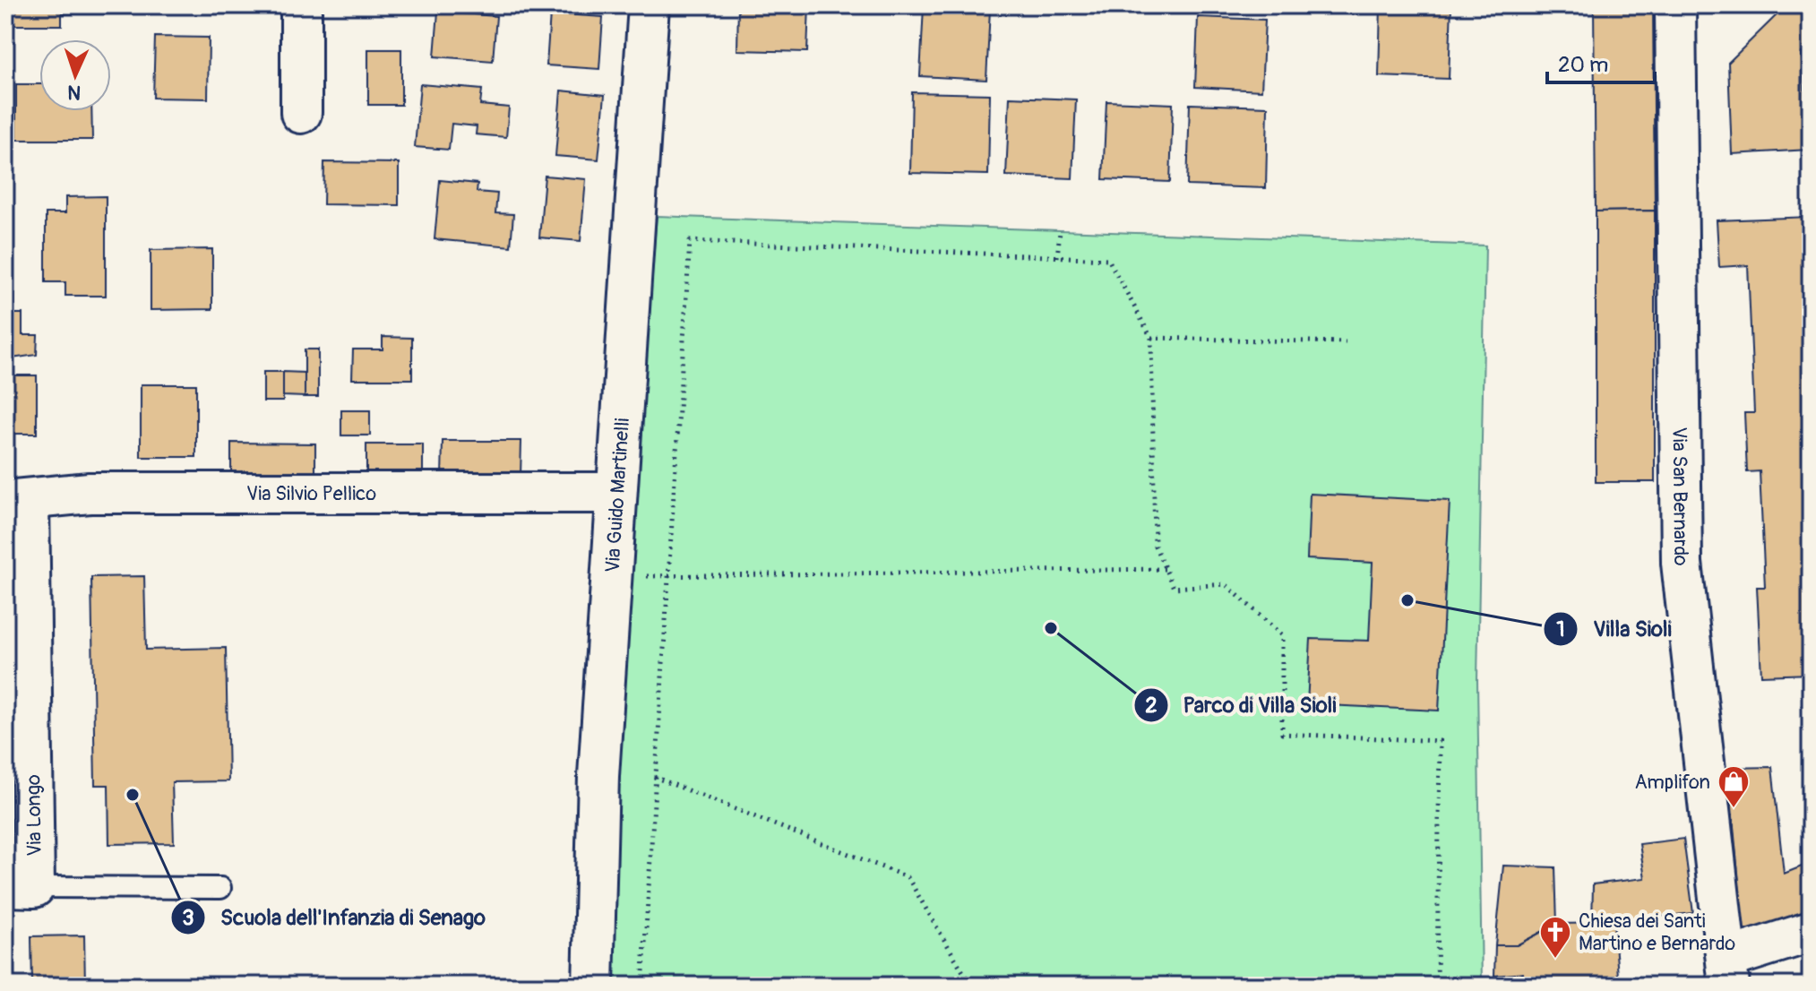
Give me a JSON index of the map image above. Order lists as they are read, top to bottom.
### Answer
{
  "streets": {
    "street": [
      "Via Silvio Pellico",
      "Via Guido Martinelli",
      "Via San Bernardo",
      "Via Longo"
    ]
  },
  "crossings": [
    ["Via Silvio Pellico", "Via Guido Martinelli"],
    ["Via Silvio Pellico", "Via Longo"]
  ],
  "places": {
    "other": ["Villa Sioli", "Parco di Villa Sioli", "Scuola dell'Infanzia di Senago"],
    "shop": ["Amplifon"],
    "church": ["Chiesa dei Santi Martino e Bernardo"]
  },
  "scale_bar": "20 m",
  "north": "bottom"
}
